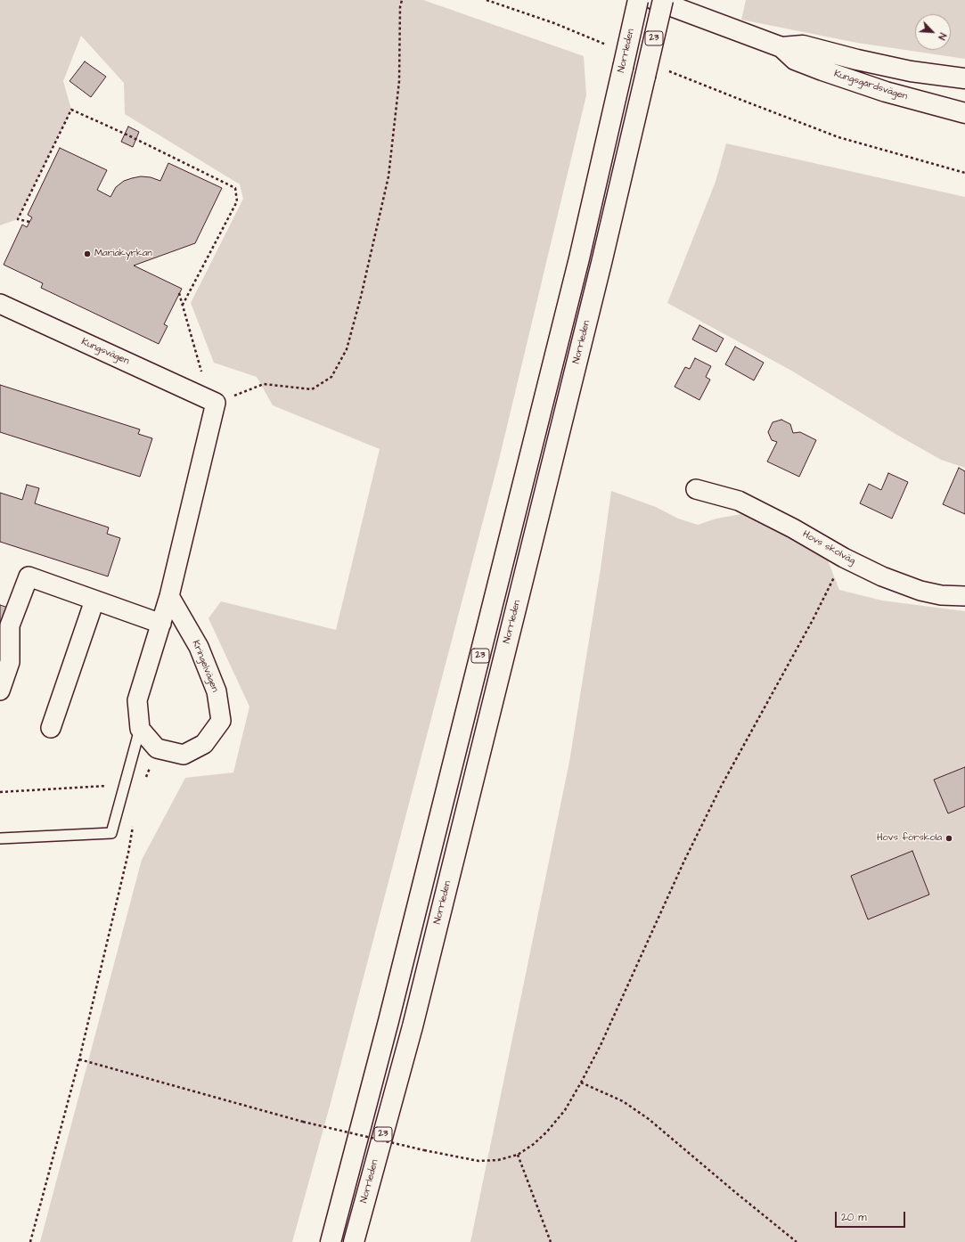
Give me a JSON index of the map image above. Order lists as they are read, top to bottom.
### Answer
{
  "streets": {
    "main road": ["23", "Norrleden", "Kungsgårdsvägen"],
    "street": ["Kungsvägen", "Hovs skolväg", "Kringelvägen"]
  },
  "places": ["Mariakyrkan", "Hovs förskola"],
  "scale_bar": "20 m",
  "north": "bottom right"
}
